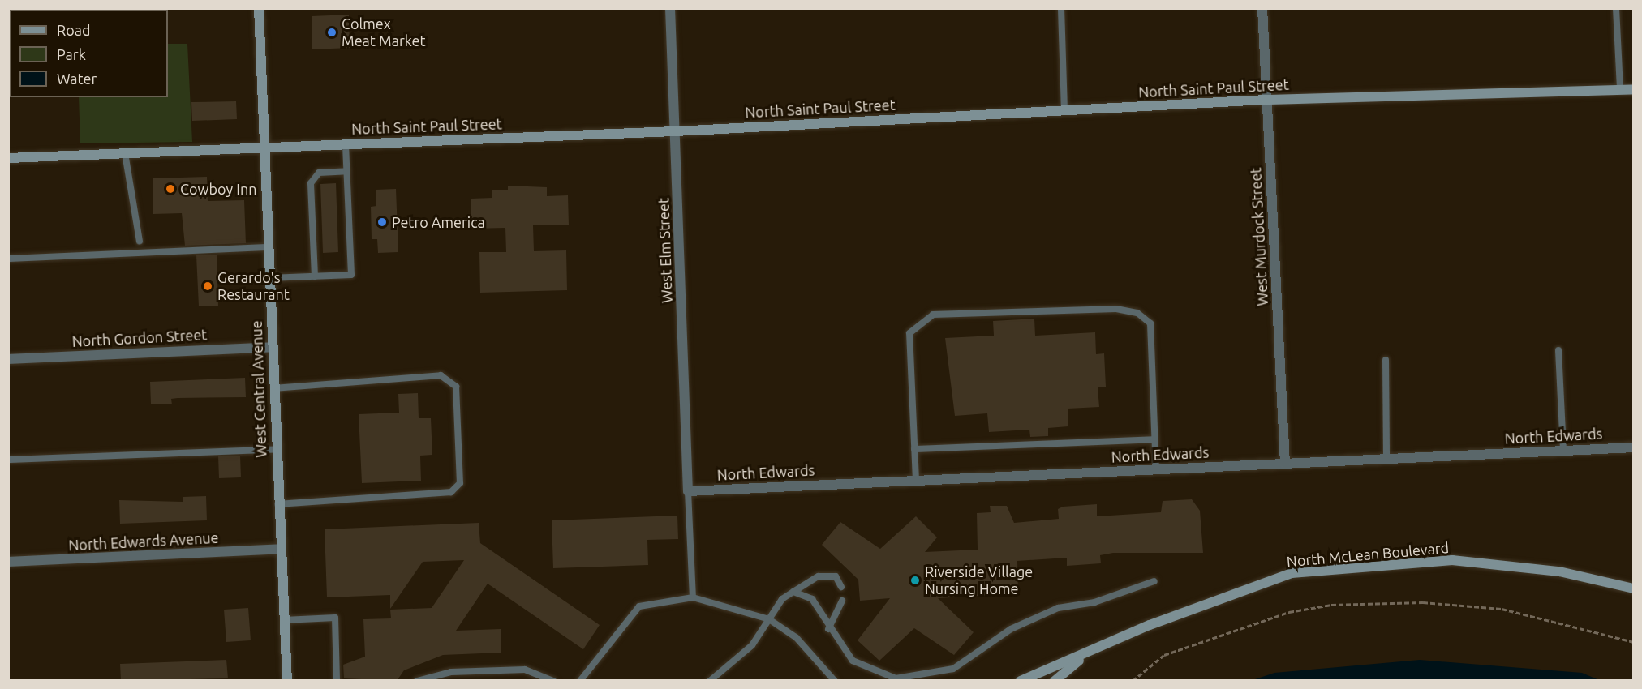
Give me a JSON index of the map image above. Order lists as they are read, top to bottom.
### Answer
{
  "streets": {
    "street": [
      "North Saint Paul Street",
      "West Murdock Street",
      "West Elm Street",
      "North Gordon Street",
      "West Central Avenue",
      "North Edwards",
      "North Edwards Avenue",
      "North McLean Boulevard"
    ]
  },
  "crossings": [
    ["North Saint Paul Street", "West Murdock Street"],
    ["North Saint Paul Street", "West Elm Street"],
    ["North Saint Paul Street", "West Central Avenue"],
    ["West Murdock Street", "North Edwards"],
    ["West Elm Street", "North Edwards"],
    ["North Gordon Street", "West Central Avenue"],
    ["West Central Avenue", "North Edwards Avenue"]
  ],
  "places": [
    "Colmex Meat Market",
    "Cowboy Inn",
    "Petro America",
    "Gerardo's Restaurant",
    "Riverside Village Nursing Home"
  ],
  "legend": ["Road", "Park", "Water"]
}
